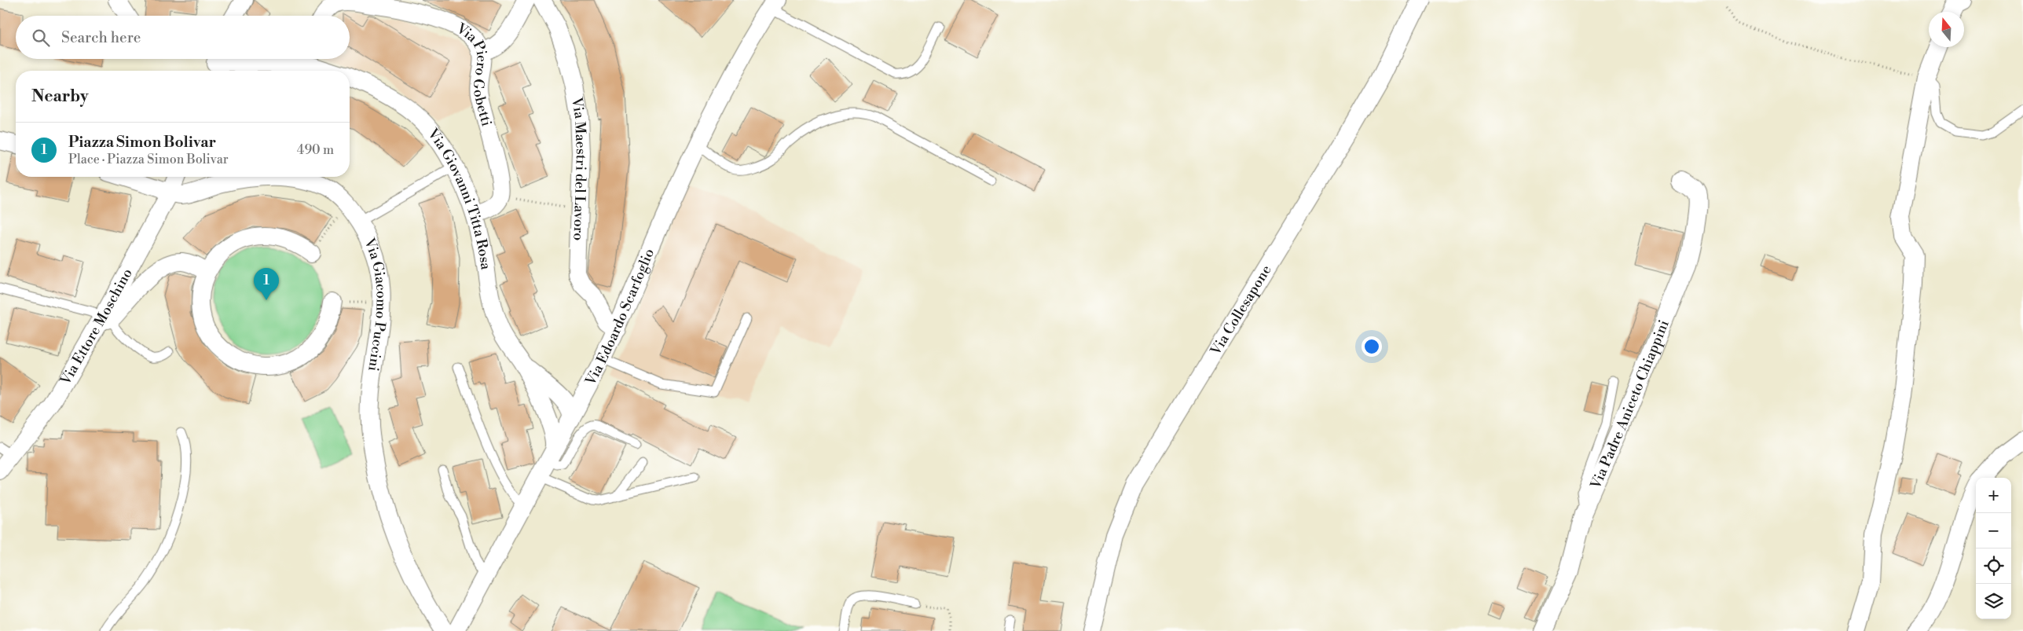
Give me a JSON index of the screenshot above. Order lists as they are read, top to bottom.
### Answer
{
  "streets": {
    "street": [
      "Via Piero Gobetti",
      "Via Maestri del Lavoro",
      "Via Giovanni Titta Rosa",
      "Via Giacomo Puccini",
      "Via Collesapone",
      "Via Edoardo Scarfoglio",
      "Via Ettore Moschino",
      "Via Padre Aniceto Chiappini"
    ]
  },
  "crossings": [
    ["Via Maestri del Lavoro", "Via Edoardo Scarfoglio"],
    ["Via Giovanni Titta Rosa", "Via Edoardo Scarfoglio"],
    ["Via Giacomo Puccini", "Via Ettore Moschino"]
  ],
  "north": "top",
  "page": {
    "search": "Search here",
    "heading": "Nearby",
    "list": [
      {
        "mark": "1",
        "name": "Piazza Simon Bolivar",
        "note": "Place · Piazza Simon Bolivar",
        "value": "490 m"
      }
    ],
    "pins": "1",
    "map_buttons": ["+", "−"]
  }
}
